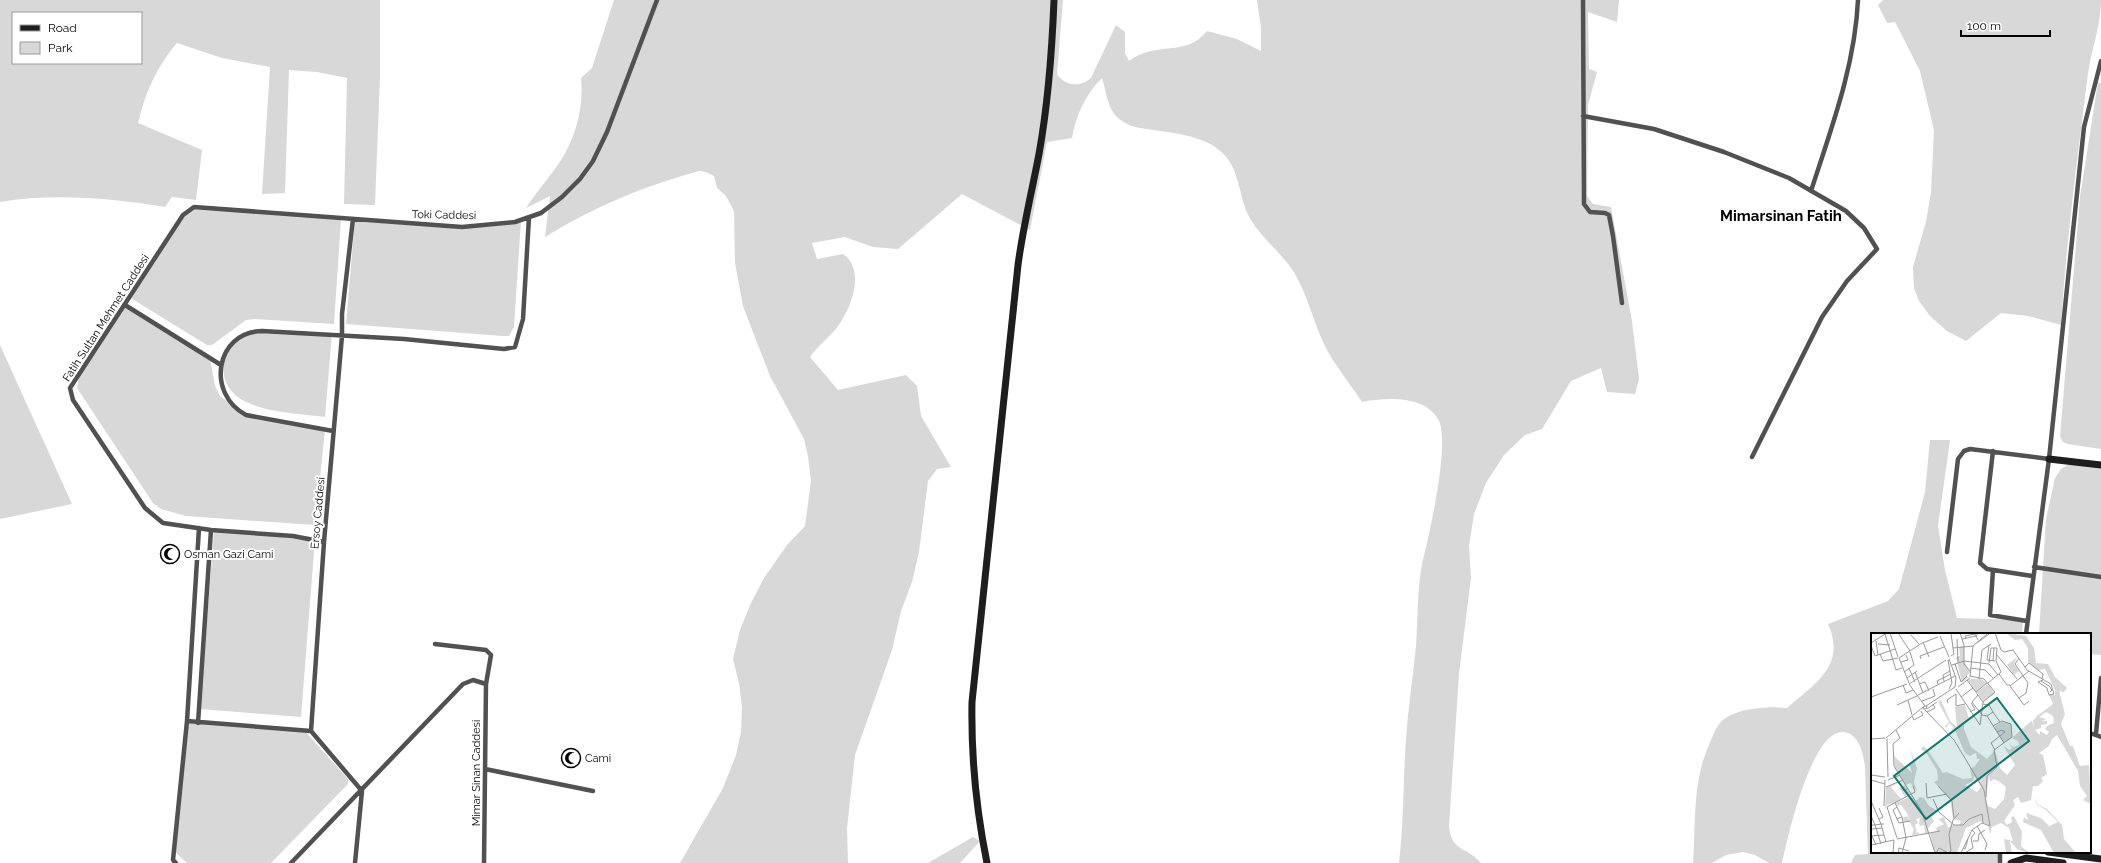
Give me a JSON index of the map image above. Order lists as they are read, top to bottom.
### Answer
{
  "streets": {
    "street": [
      "Toki Caddesi",
      "Fatih Sultan Mehmet Caddesi",
      "Ersoy Caddesi",
      "Mimar Sinan Caddesi"
    ]
  },
  "crossings": [
    ["Toki Caddesi", "Fatih Sultan Mehmet Caddesi"],
    ["Toki Caddesi", "Ersoy Caddesi"],
    ["Fatih Sultan Mehmet Caddesi", "Ersoy Caddesi"]
  ],
  "districts": ["Mimarsinan Fatih"],
  "places": {
    "mosque": ["Osman Gazi Cami", "Cami"]
  },
  "legend": ["Road", "Park"],
  "scale_bar": "100 m"
}
